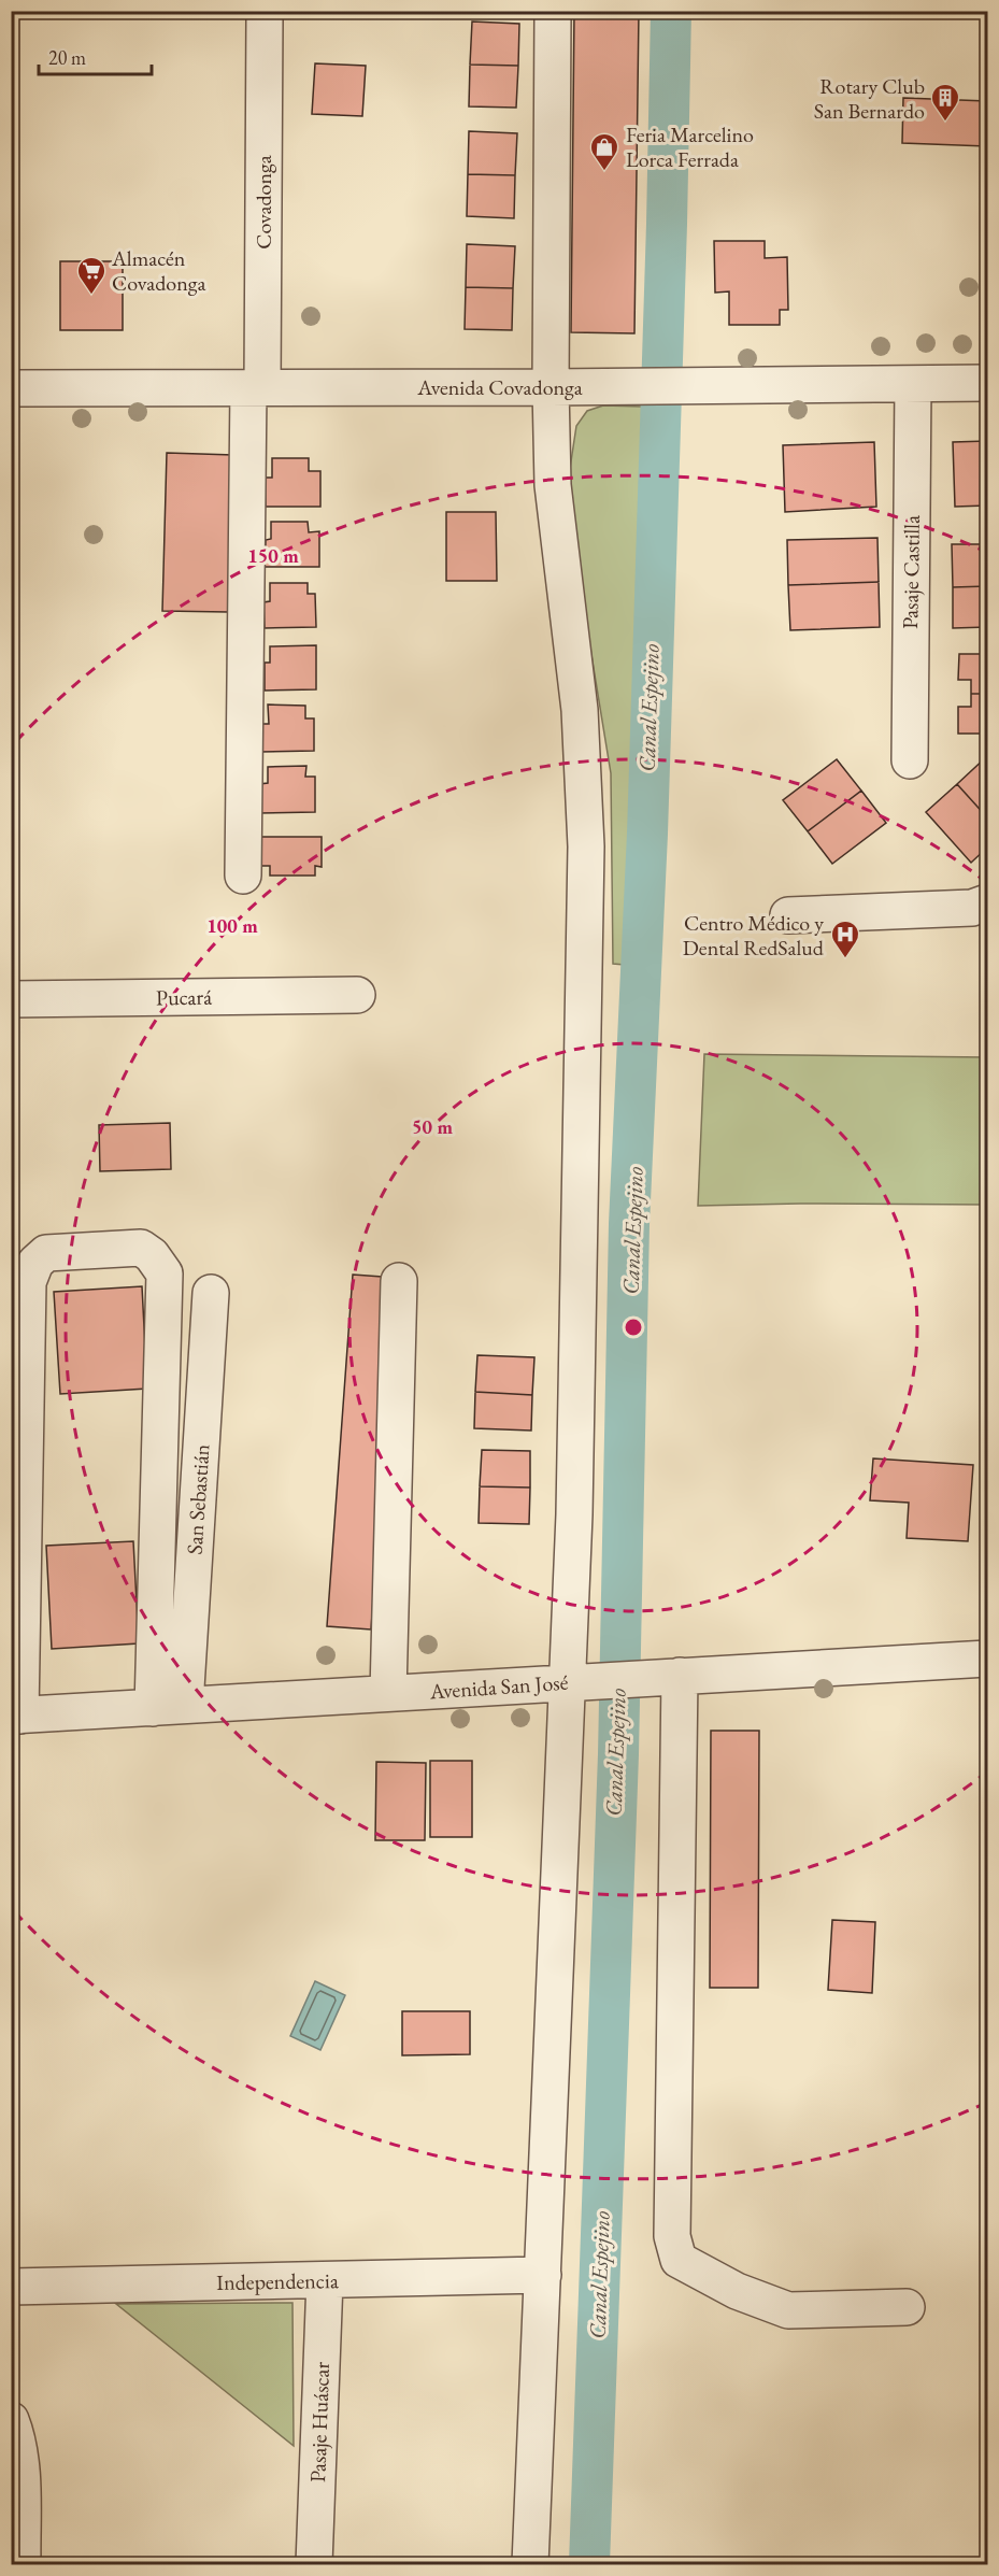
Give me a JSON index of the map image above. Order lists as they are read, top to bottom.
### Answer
{
  "streets": {
    "street": [
      "Covadonga",
      "Avenida Covadonga",
      "Pasaje Castilla",
      "Pucará",
      "San Sebastián",
      "Avenida San José",
      "Independencia",
      "Pasaje Huáscar"
    ]
  },
  "crossings": [
    ["Covadonga", "Avenida Covadonga"],
    ["Avenida Covadonga", "Pasaje Castilla"],
    ["San Sebastián", "Avenida San José"],
    ["Independencia", "Pasaje Huáscar"]
  ],
  "water": ["Canal Espejino"],
  "places": {
    "building": ["Rotary Club San Bernardo"],
    "shop": ["Feria Marcelino Lorca Ferrada"],
    "supermarket": ["Almacén Covadonga"],
    "hospital": ["Centro Médico y Dental RedSalud"]
  },
  "scale_bar": "20 m",
  "rings": ["150 m", "100 m", "50 m"]
}
